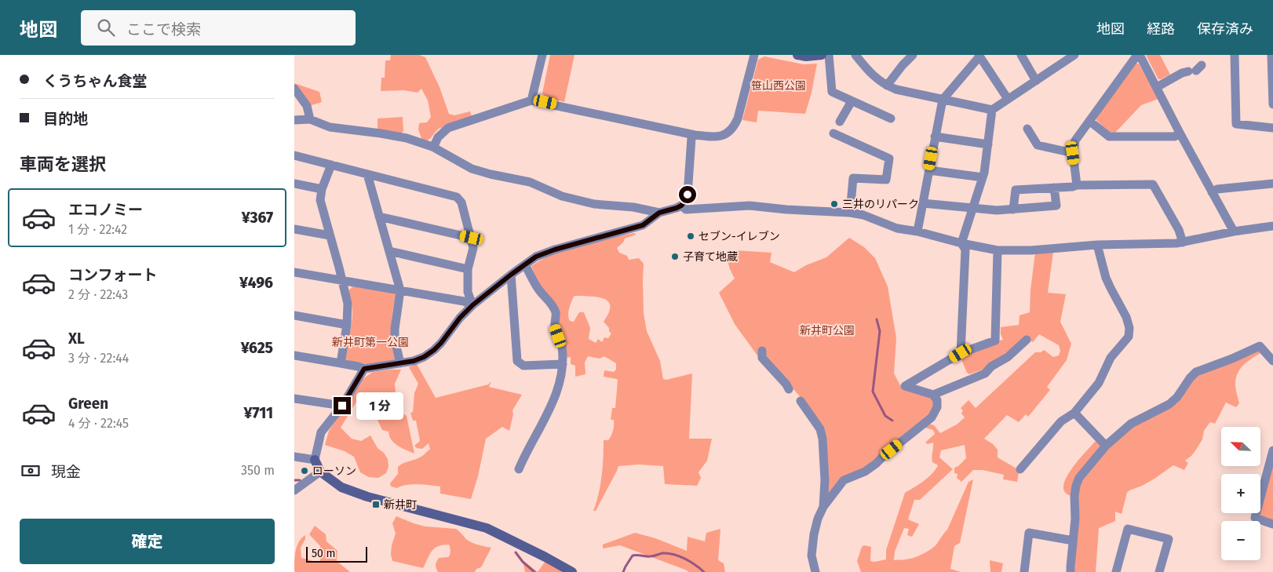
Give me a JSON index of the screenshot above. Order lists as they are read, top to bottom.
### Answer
{
  "parks": ["笹山西公園", "新井町公園", "新井町第一公園"],
  "places": {
    "other": [
      "三井のリパーク",
      "セブン-イレブン",
      "子育て地蔵",
      "ローソン"
    ],
    "transit": ["新井町"]
  },
  "scale_bar": "50 m",
  "north": "top left",
  "page": {
    "header": "地図",
    "search": "ここで検索",
    "nav": ["地図", "経路", "保存済み"],
    "banner": ["くうちゃん食堂", "目的地"],
    "heading": "車両を選択",
    "list": [
      {
        "name": "エコノミー",
        "note": "1 分 · 22:42",
        "value": "¥367"
      },
      {
        "name": "コンフォート",
        "note": "2 分 · 22:43",
        "value": "¥496"
      },
      {
        "name": "XL",
        "note": "3 分 · 22:44",
        "value": "¥625"
      },
      {
        "name": "Green",
        "note": "4 分 · 22:45",
        "value": "¥711"
      }
    ],
    "bubble": "1 分",
    "map_buttons": ["+", "−"],
    "pay": ["現金", "350 m"],
    "buttons": "確定",
    "scale": "50 m"
  }
}
